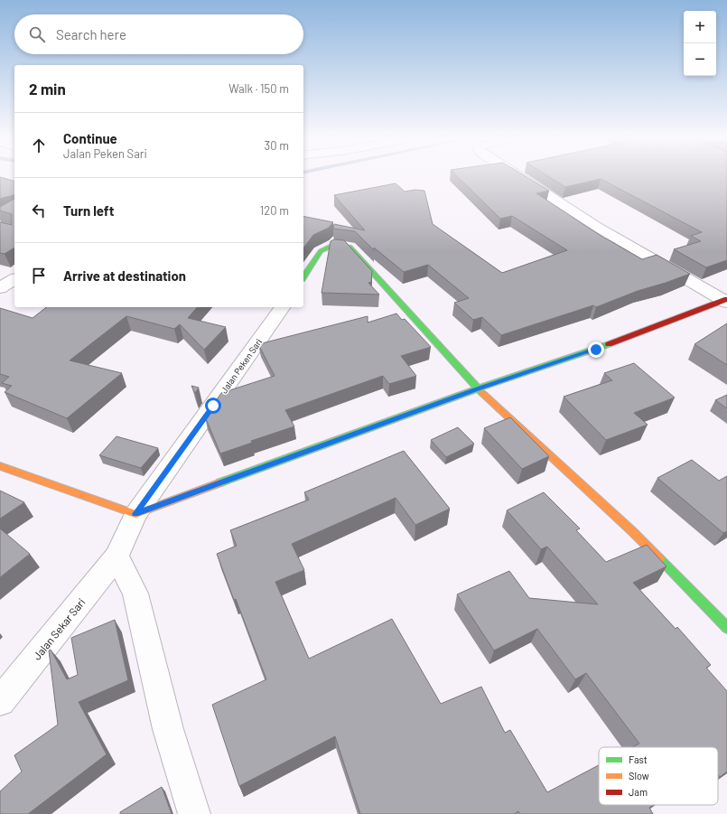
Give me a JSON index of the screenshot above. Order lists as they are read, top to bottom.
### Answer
{
  "streets": {
    "street": ["Jalan Peken Sari", "Jalan Sekar Sari"]
  },
  "crossings": [
    ["Jalan Peken Sari", "Jalan Sekar Sari"]
  ],
  "legend": ["Fast", "Slow", "Jam"],
  "page": {
    "map_buttons": ["+", "−"],
    "search": "Search here",
    "heading": ["2 min", "Walk · 150 m"],
    "list": [
      ["Continue", "Jalan Peken Sari", "30 m"],
      ["Turn left", "120 m"],
      "Arrive at destination"
    ]
  }
}
